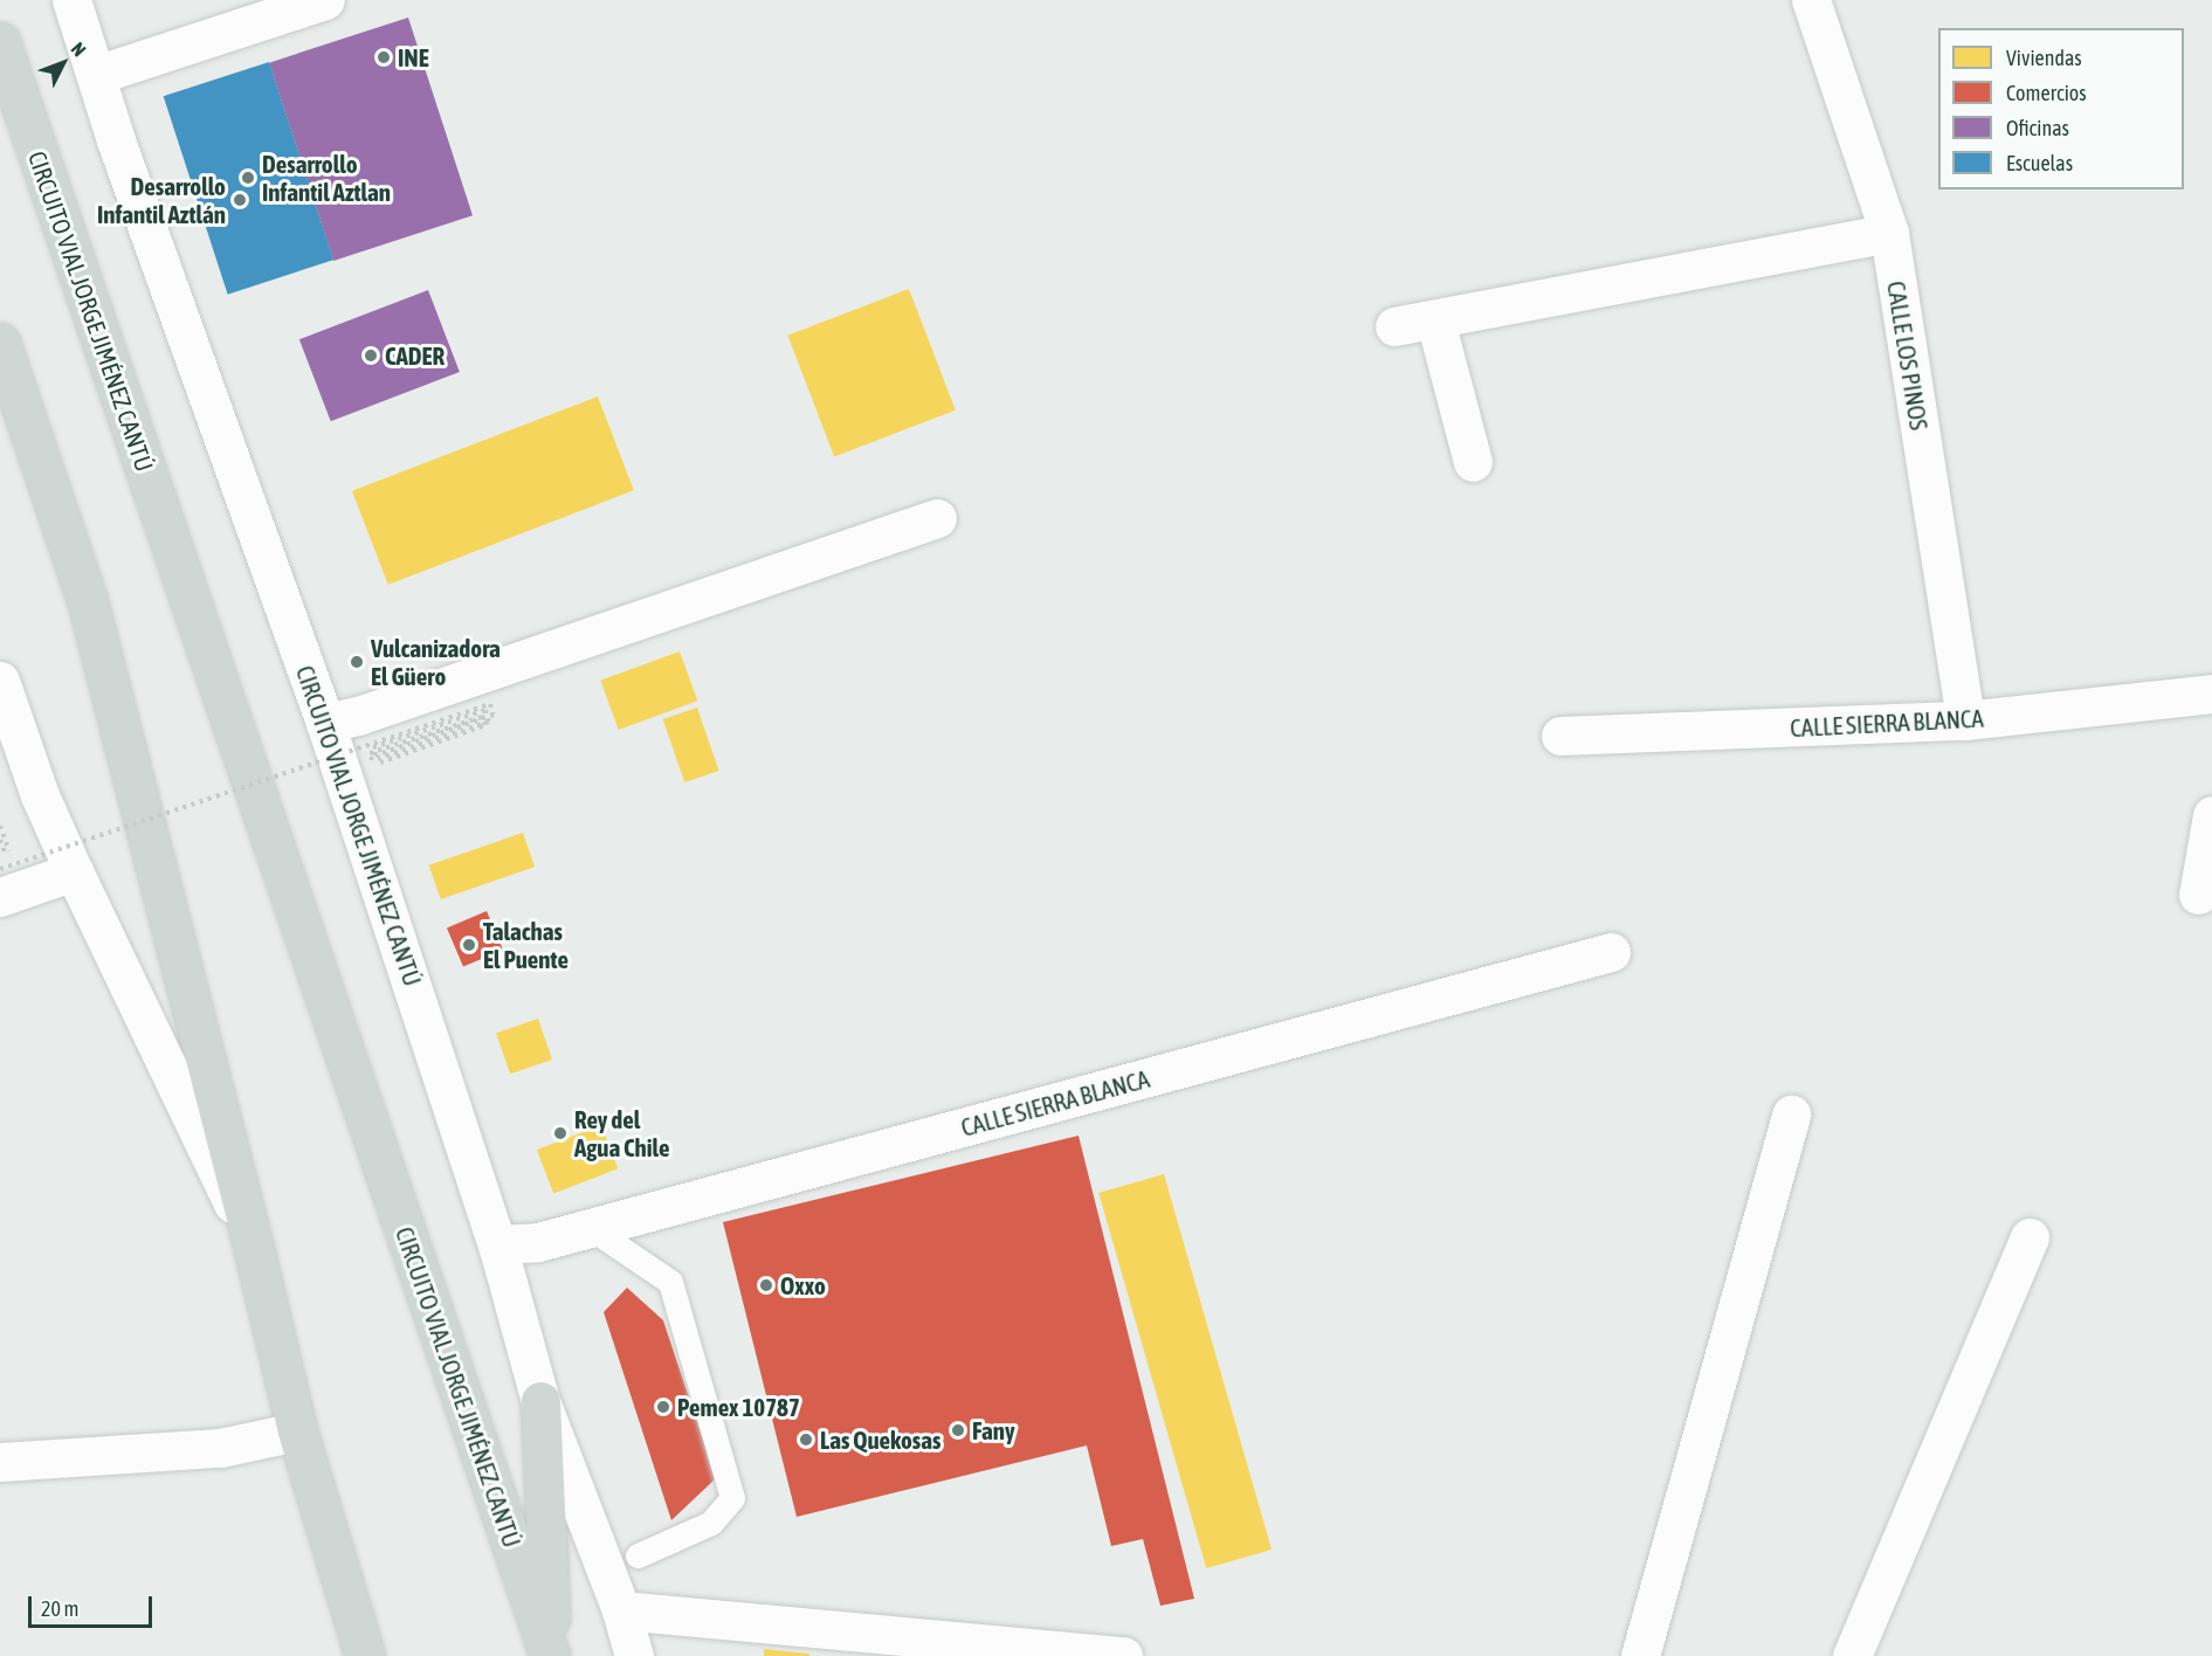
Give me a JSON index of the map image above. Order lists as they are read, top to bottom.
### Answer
{
  "streets": {
    "main road": ["CIRCUITO VIAL JORGE JIMÉNEZ CANTÚ"],
    "street": ["CALLE LOS PINOS", "CALLE SIERRA BLANCA"]
  },
  "crossings": [
    ["CIRCUITO VIAL JORGE JIMÉNEZ CANTÚ", "CALLE SIERRA BLANCA"],
    ["CALLE LOS PINOS", "CALLE SIERRA BLANCA"]
  ],
  "places": [
    "INE",
    "Desarrollo Infantil Aztlan",
    "Desarrollo Infantil Aztlán",
    "CADER",
    "Vulcanizadora El Güero",
    "Talachas El Puente",
    "Rey del Agua Chile",
    "Oxxo",
    "Pemex 10787",
    "Fany",
    "Las Quekosas"
  ],
  "legend": [
    "Viviendas",
    "Comercios",
    "Oficinas",
    "Escuelas"
  ],
  "scale_bar": "20 m",
  "north": "top right"
}
